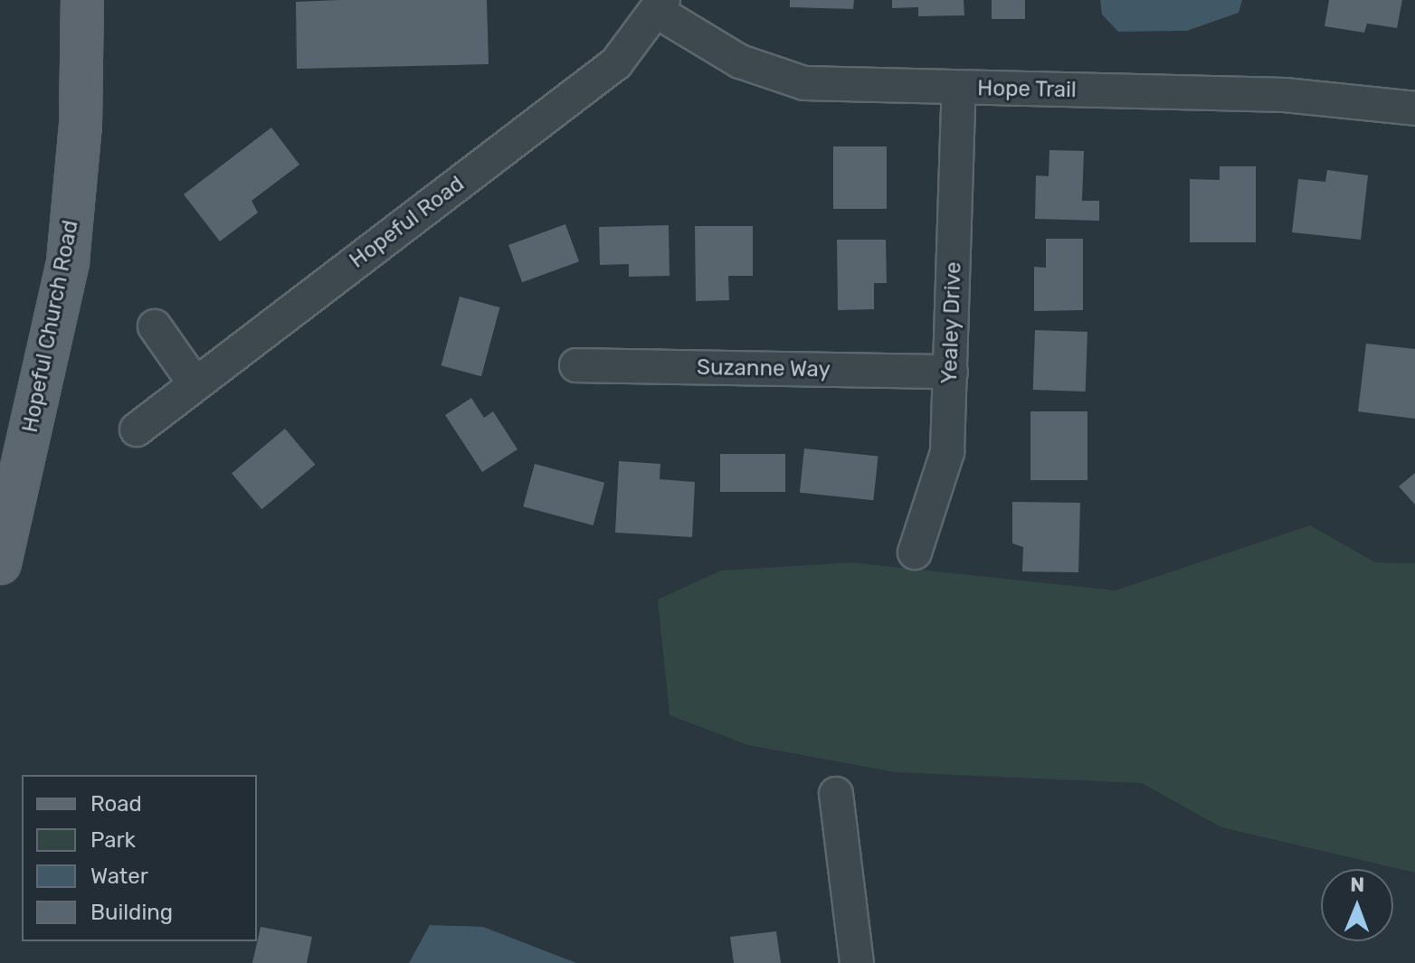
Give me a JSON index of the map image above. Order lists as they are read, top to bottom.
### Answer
{
  "streets": {
    "main road": ["Hopeful Church Road"],
    "street": [
      "Hope Trail",
      "Hopeful Road",
      "Yealey Drive",
      "Suzanne Way"
    ]
  },
  "crossings": [
    ["Hope Trail", "Hopeful Road"],
    ["Hope Trail", "Yealey Drive"],
    ["Yealey Drive", "Suzanne Way"]
  ],
  "legend": [
    "Road",
    "Park",
    "Water",
    "Building"
  ],
  "north": "top"
}
